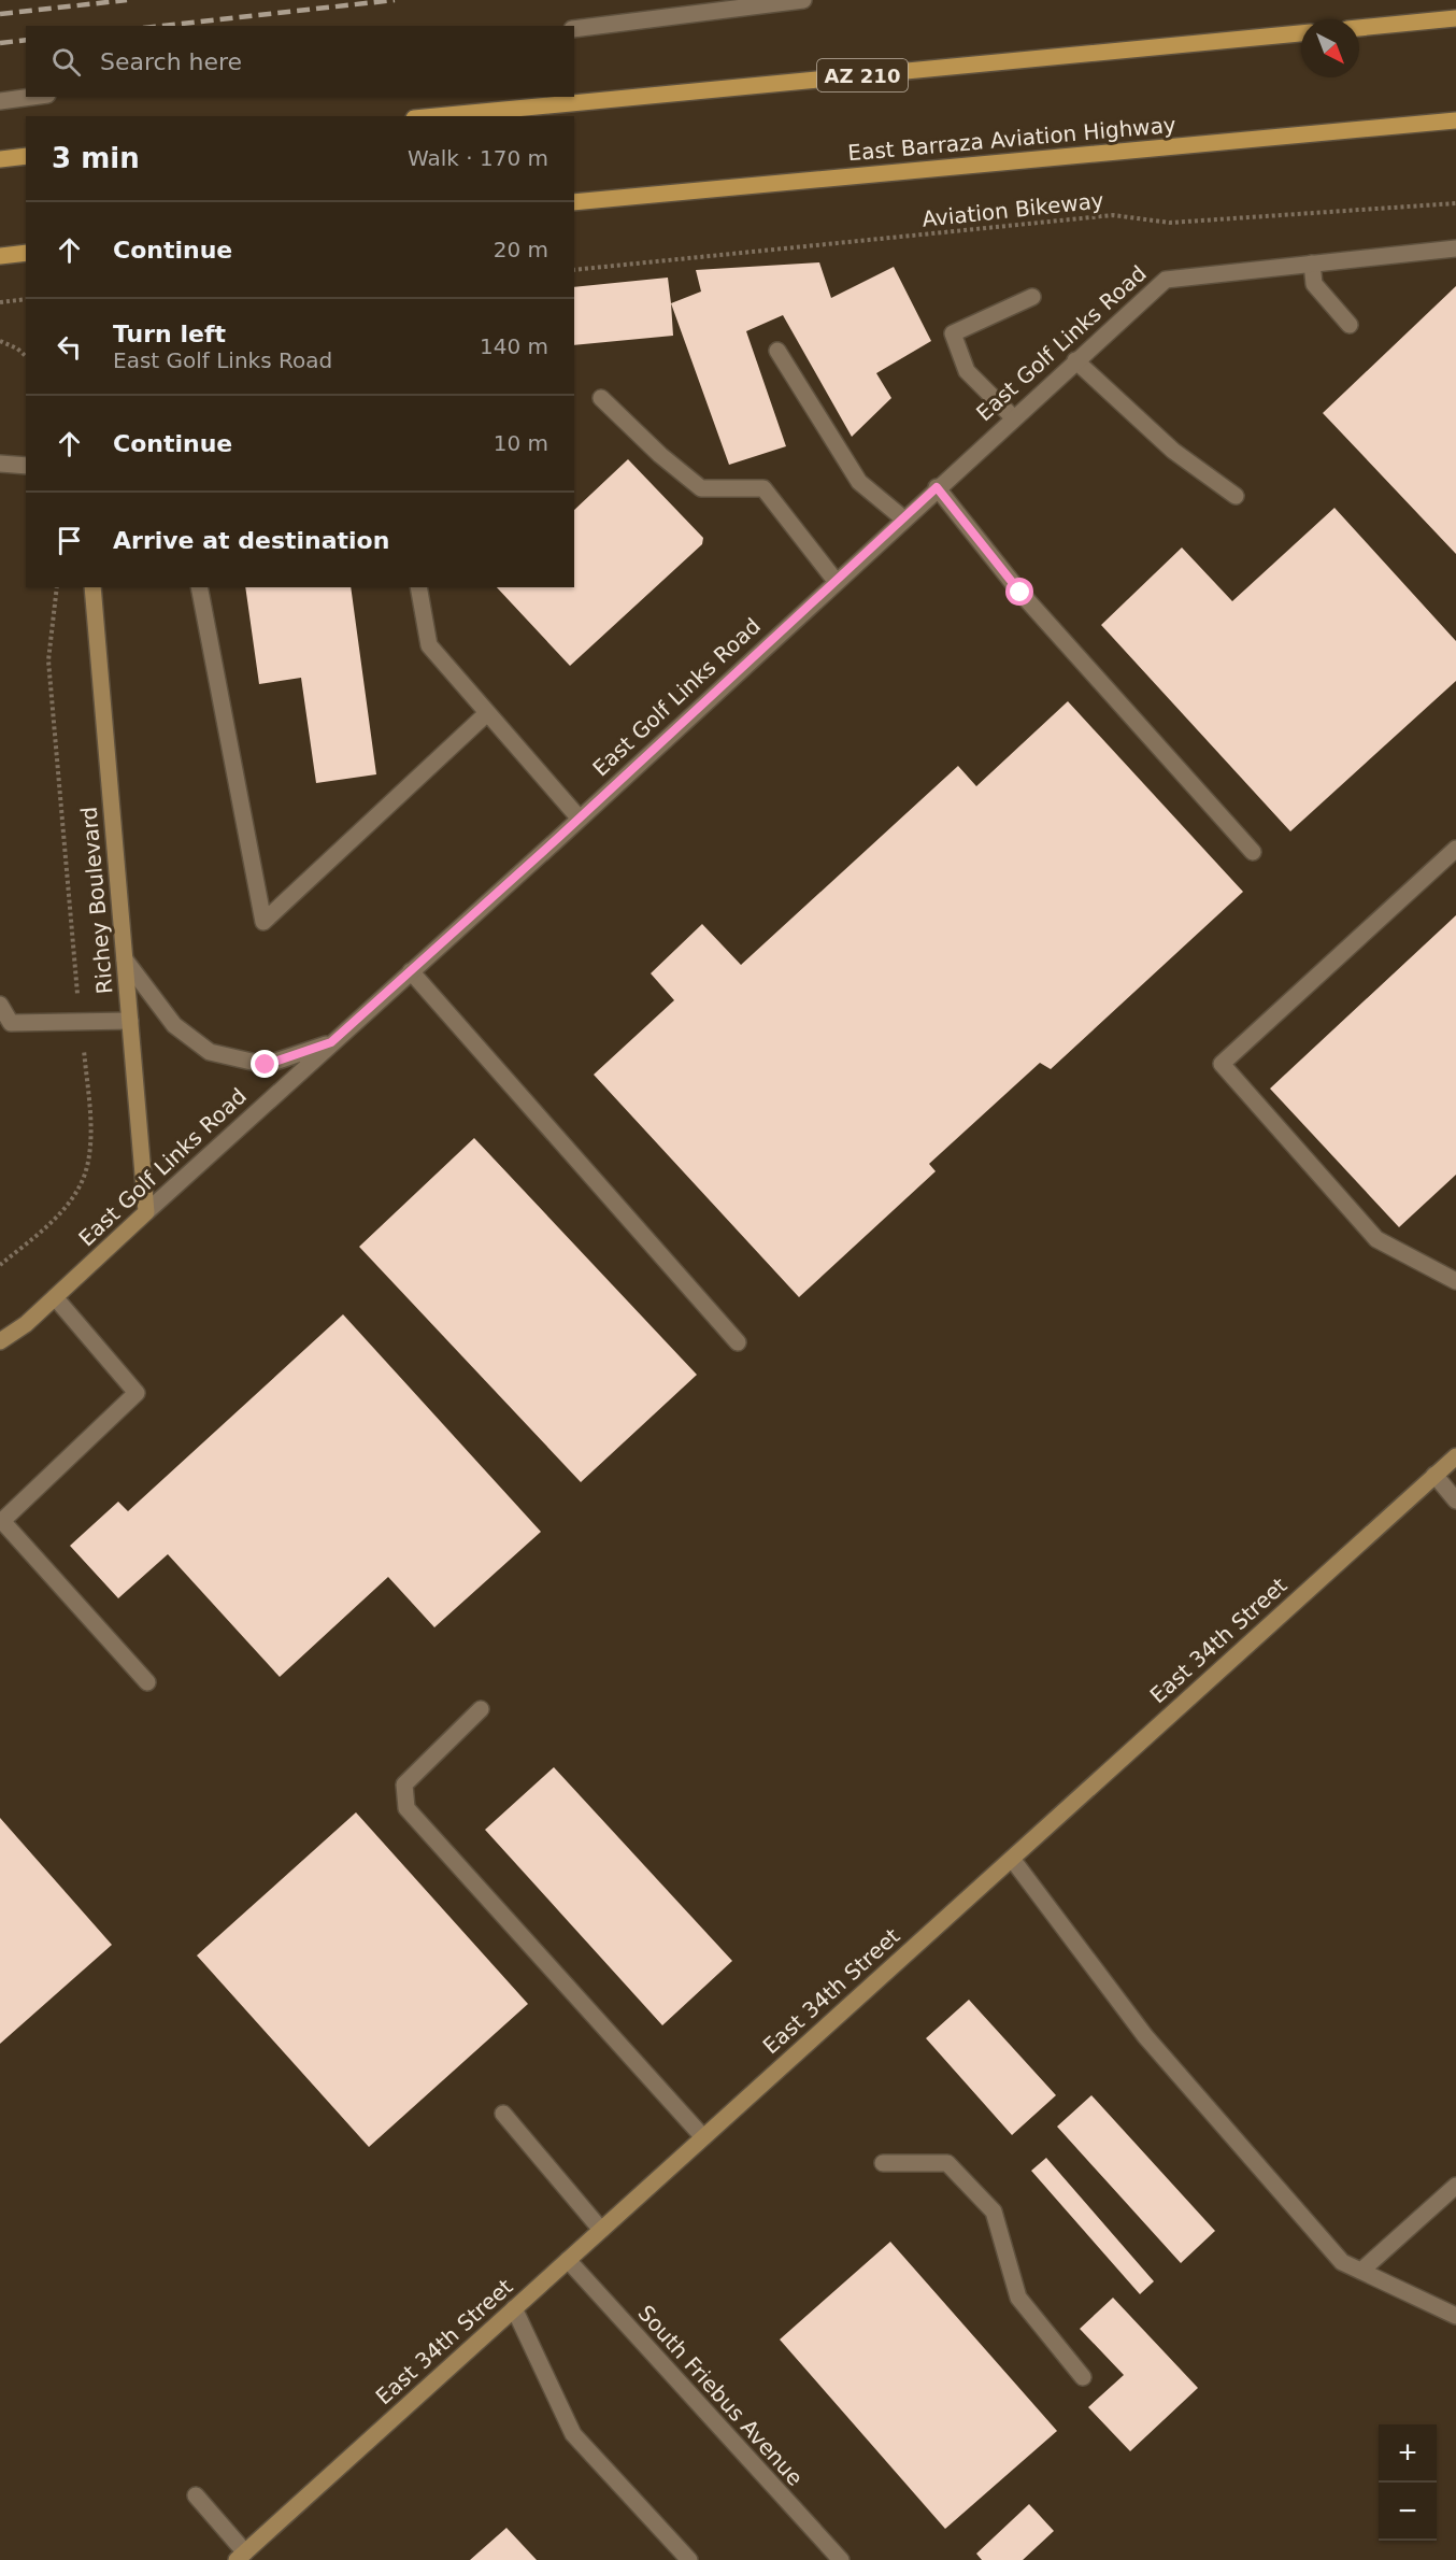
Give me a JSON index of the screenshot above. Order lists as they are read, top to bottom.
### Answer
{
  "streets": {
    "main road": ["AZ 210", "East Barraza Aviation Highway"],
    "street": [
      "East Golf Links Road",
      "Richey Boulevard",
      "East 34th Street",
      "South Friebus Avenue"
    ],
    "path": ["Aviation Bikeway"]
  },
  "crossings": [
    ["East Golf Links Road", "Richey Boulevard"],
    ["East 34th Street", "South Friebus Avenue"]
  ],
  "north": "bottom right",
  "page": {
    "search": "Search here",
    "heading": ["3 min", "Walk · 170 m"],
    "list": [
      ["Continue", "20 m"],
      ["Turn left", "East Golf Links Road", "140 m"],
      ["Continue", "10 m"],
      "Arrive at destination"
    ],
    "map_buttons": ["+", "−"]
  }
}
